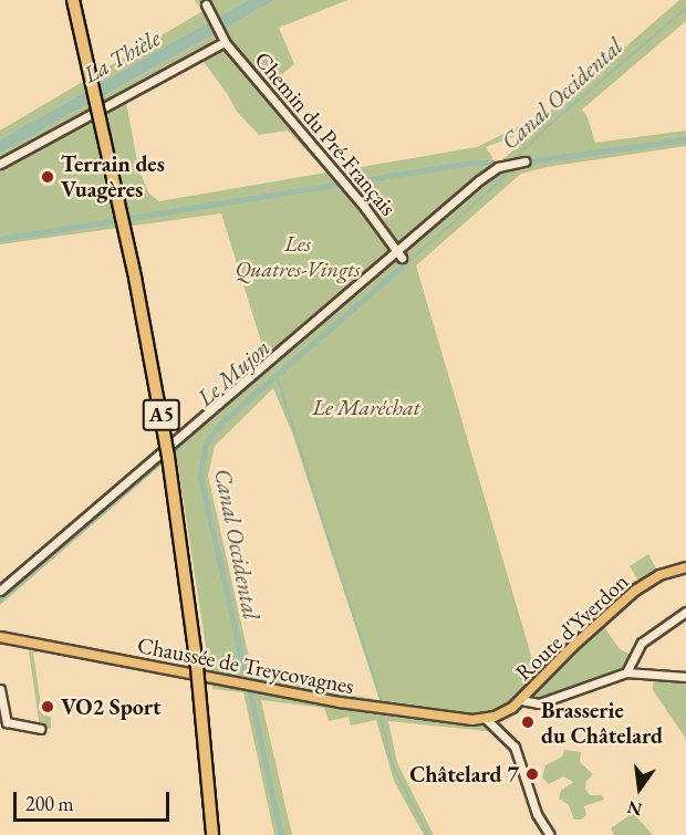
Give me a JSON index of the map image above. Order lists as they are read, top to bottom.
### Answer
{
  "streets": {
    "highway": ["A5"],
    "main road": ["Route d'Yverdon", "Chaussée de Treycovagnes"],
    "street": ["Chemin du Pré-Français"]
  },
  "crossings": [
    ["Route d'Yverdon", "Chaussée de Treycovagnes"]
  ],
  "water": ["La Thièle", "Canal Occidental", "Le Mujon"],
  "parks": ["Les Quatres-Vingts", "Le Maréchat"],
  "places": [
    "Terrain des Vuagères",
    "VO2 Sport",
    "Brasserie du Châtelard",
    "Châtelard 7"
  ],
  "scale_bar": "200 m",
  "north": "bottom"
}
